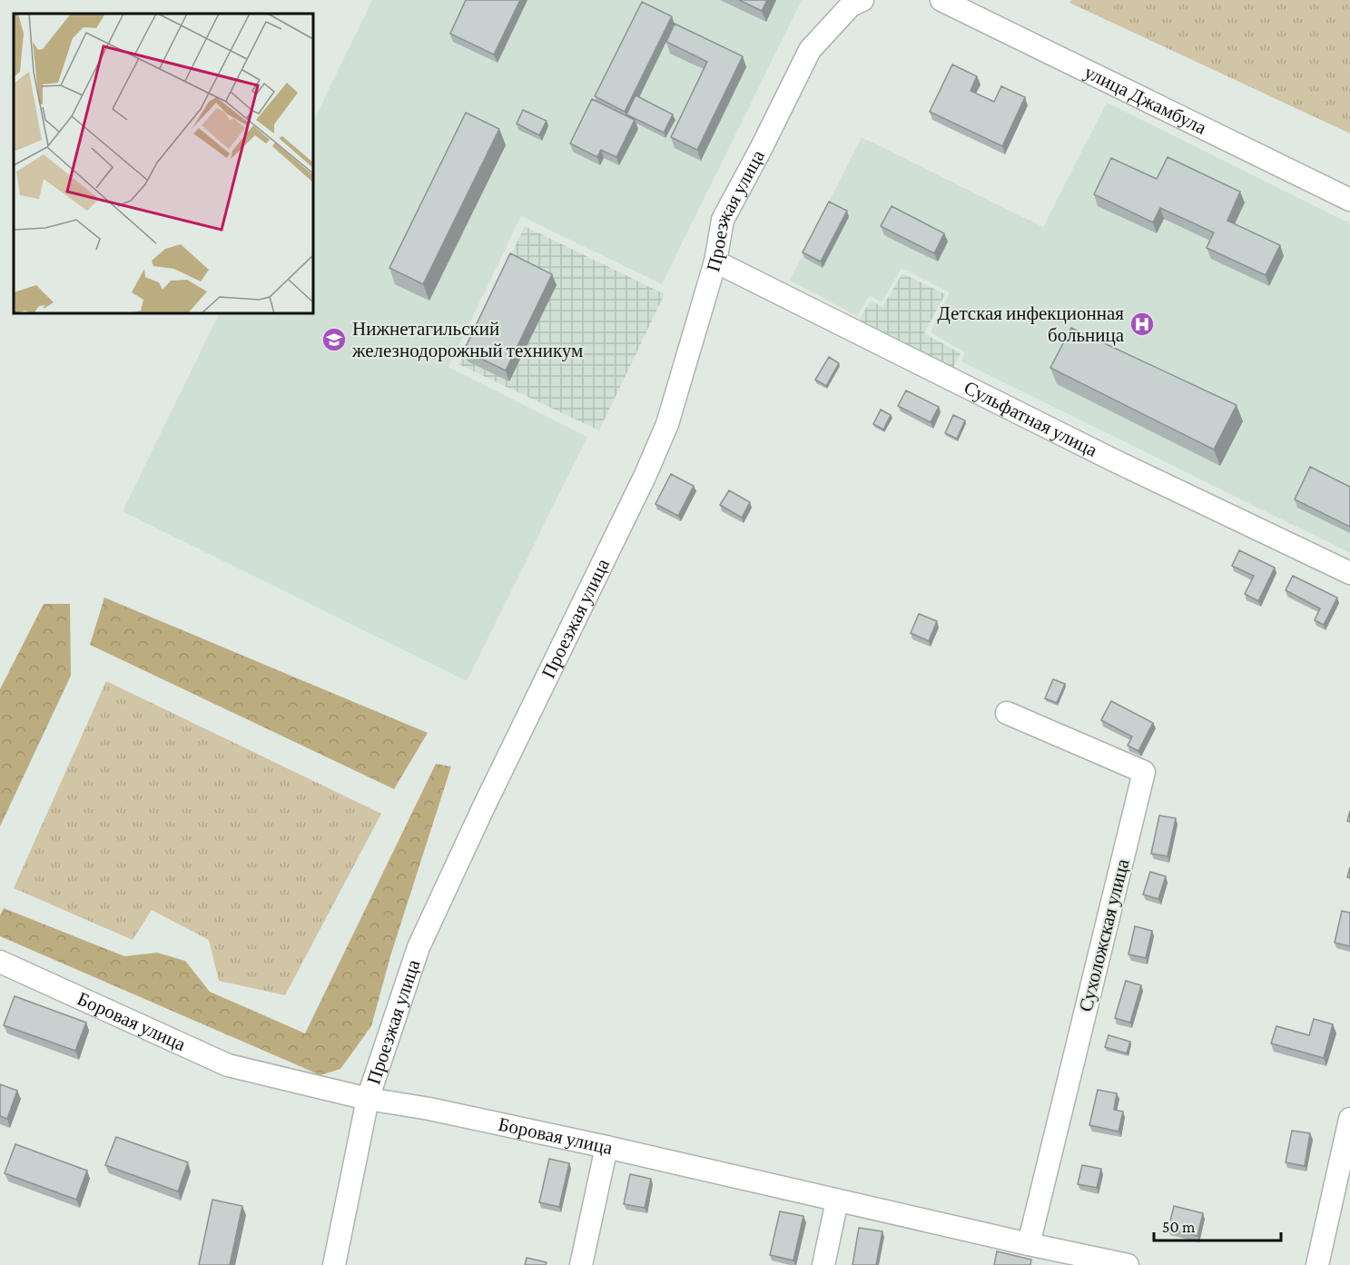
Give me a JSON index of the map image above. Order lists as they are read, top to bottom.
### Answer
{
  "streets": {
    "street": [
      "улица Джамбула",
      "Проезжая улица",
      "Сульфатная улица",
      "Сухоложская улица",
      "Боровая улица"
    ]
  },
  "crossings": [
    ["Проезжая улица", "Сульфатная улица"],
    ["Проезжая улица", "Боровая улица"],
    ["Сухоложская улица", "Боровая улица"]
  ],
  "places": {
    "hospital": ["Детская инфекционная больница"],
    "school or university": ["Нижнетагильский железнодорожный техникум"]
  },
  "scale_bar": "50 m"
}
